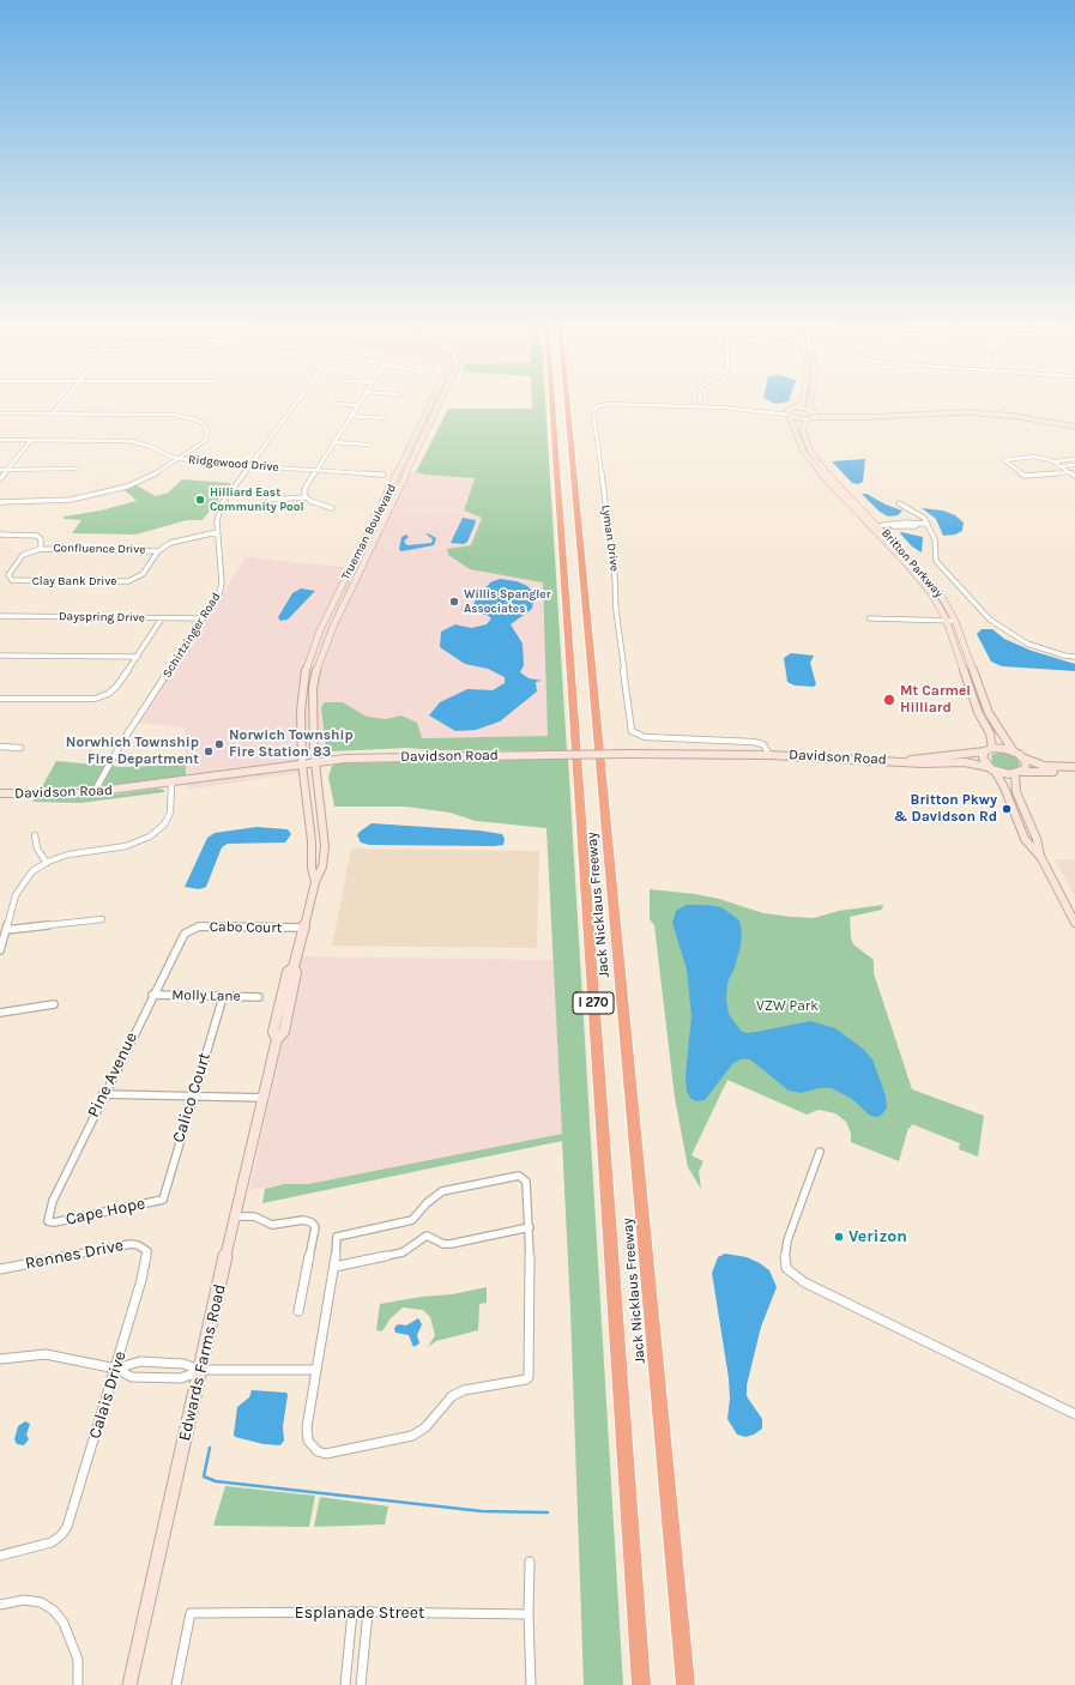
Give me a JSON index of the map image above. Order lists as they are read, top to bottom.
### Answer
{
  "streets": {
    "highway": ["Jack Nicklaus Freeway", "I 270"],
    "main road": [
      "Trueman Boulevard",
      "Britton Parkway",
      "Davidson Road",
      "Edwards Farms Road"
    ],
    "street": [
      "Ridgewood Drive",
      "Lyman Drive",
      "Confluence Drive",
      "Clay Bank Drive",
      "Dayspring Drive",
      "Schirtzinger Road",
      "Cabo Court",
      "Molly Lane",
      "Pine Avenue",
      "Calico Court",
      "Cape Hope",
      "Rennes Drive",
      "Calais Drive",
      "Esplanade Street"
    ]
  },
  "crossings": [
    ["Ridgewood Drive", "Schirtzinger Road"],
    ["Trueman Boulevard", "Davidson Road"],
    ["Trueman Boulevard", "Edwards Farms Road"],
    ["Lyman Drive", "Davidson Road"],
    ["Confluence Drive", "Clay Bank Drive"],
    ["Britton Parkway", "Davidson Road"],
    ["Dayspring Drive", "Schirtzinger Road"],
    ["Schirtzinger Road", "Davidson Road"],
    ["Davidson Road", "Edwards Farms Road"],
    ["Cabo Court", "Pine Avenue"],
    ["Cabo Court", "Edwards Farms Road"],
    ["Molly Lane", "Pine Avenue"],
    ["Molly Lane", "Calico Court"],
    ["Pine Avenue", "Cape Hope"],
    ["Calico Court", "Cape Hope"],
    ["Rennes Drive", "Calais Drive"]
  ],
  "parks": ["VZW Park"],
  "places": [
    "Hilliard East Community Pool",
    "Willis Spangler Associates",
    "Mt Carmel Hilliard",
    "Norwich Township Fire Station 83",
    "Norwhich Township Fire Department",
    "Britton Pkwy & Davidson Rd",
    "Verizon"
  ]
}
